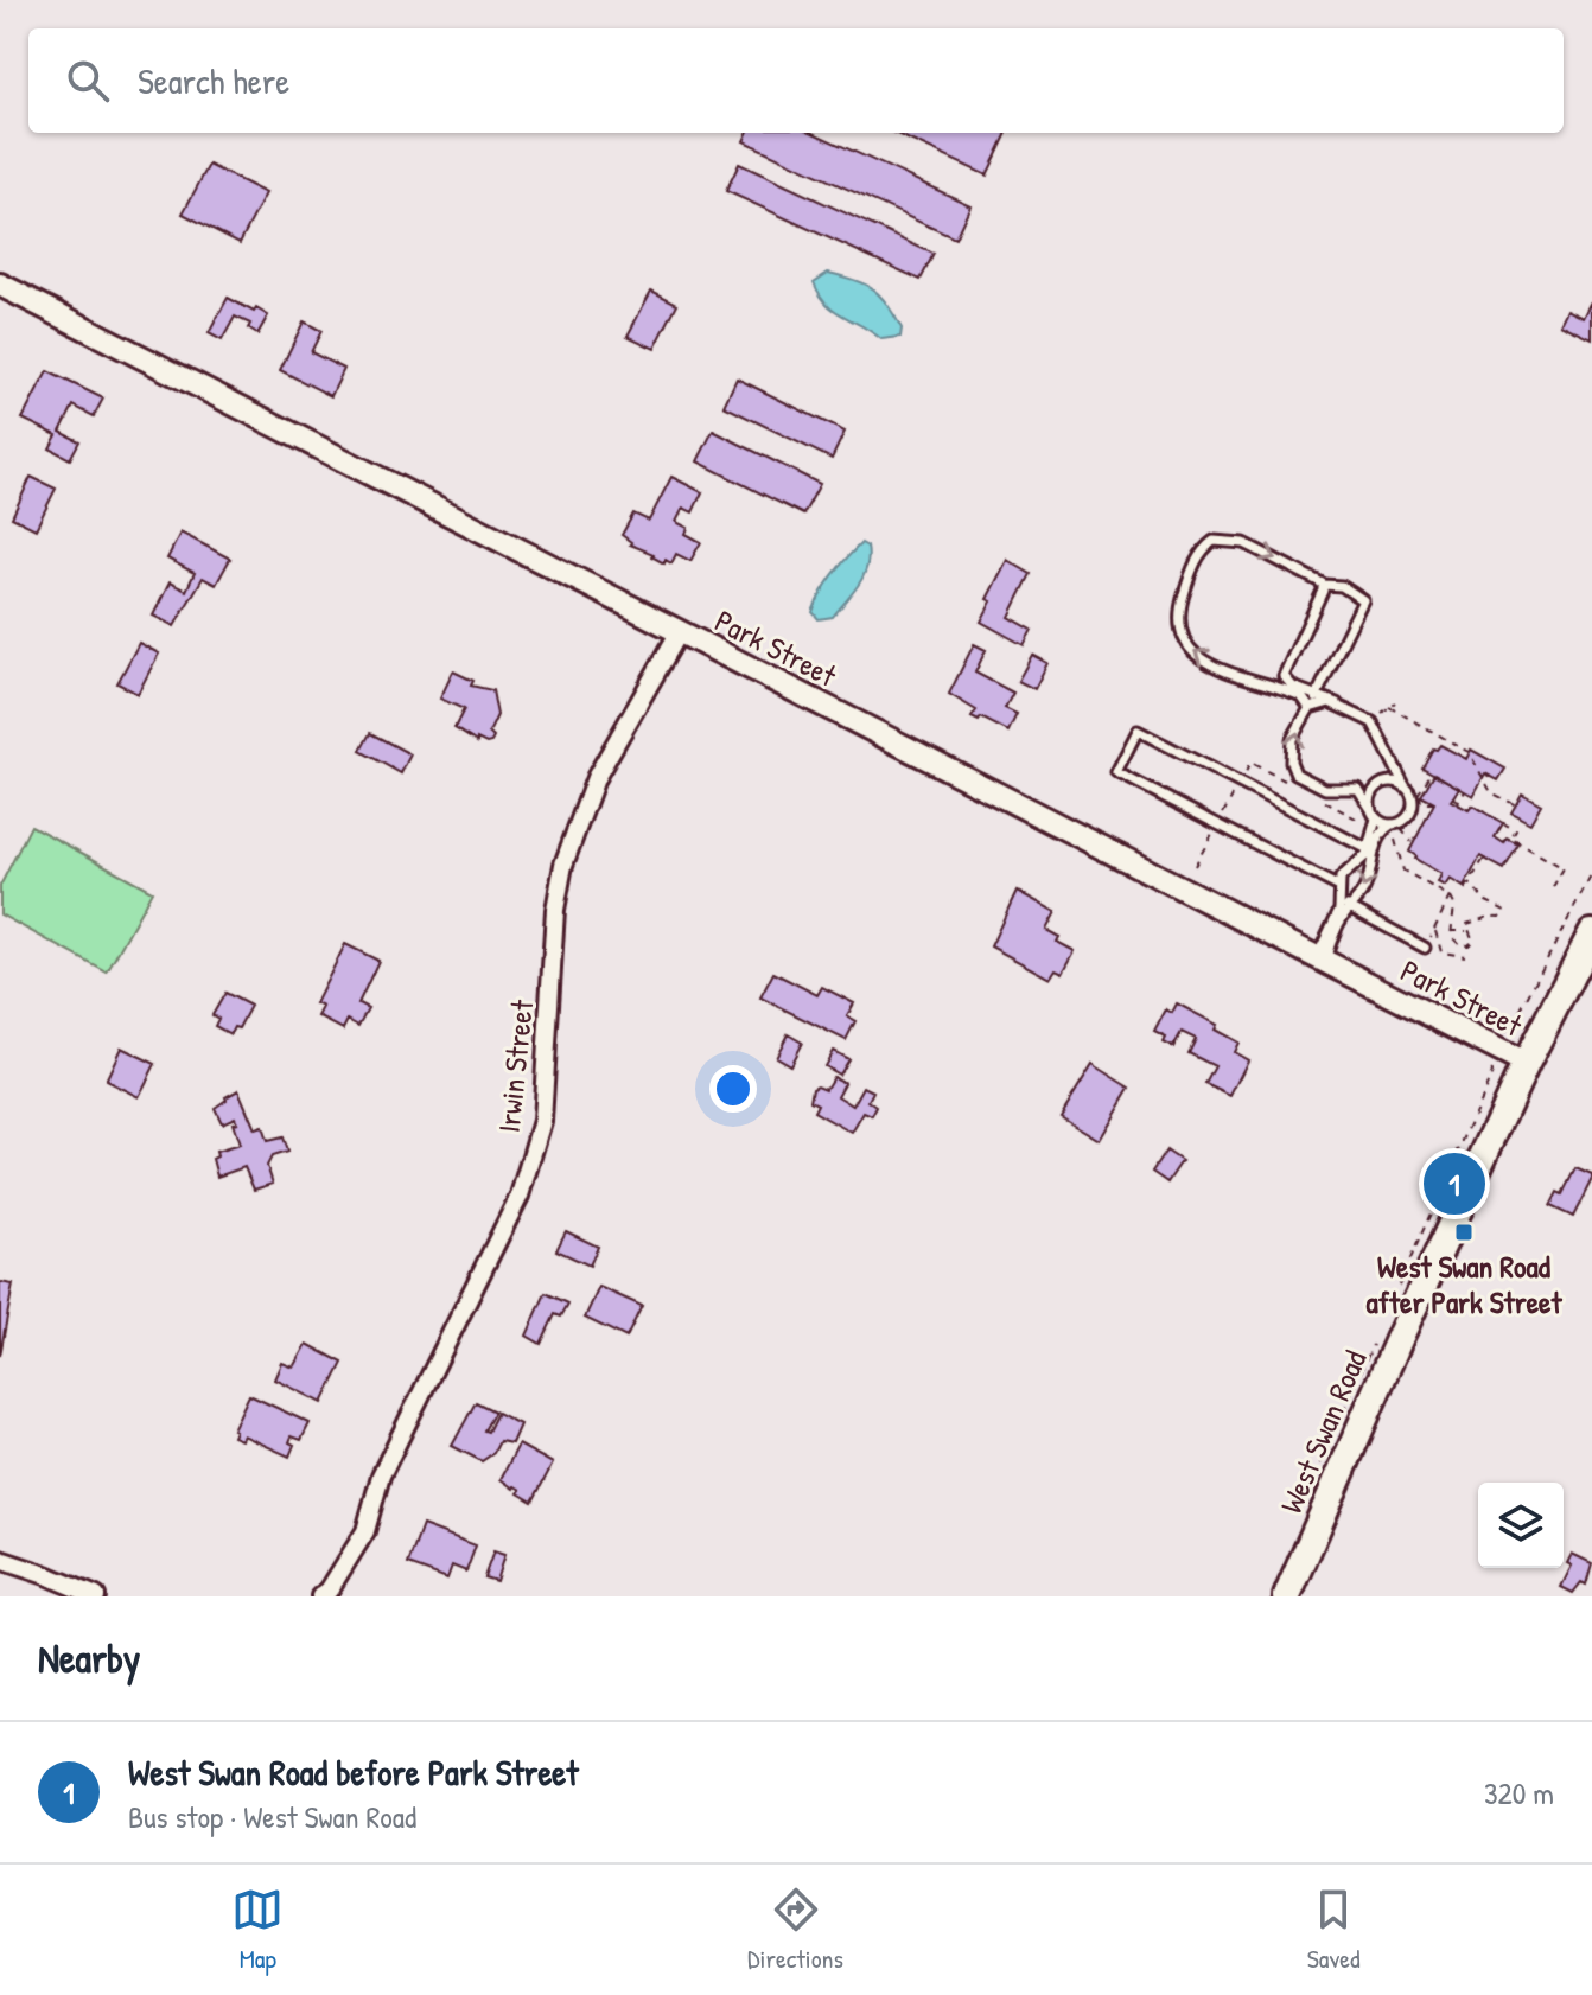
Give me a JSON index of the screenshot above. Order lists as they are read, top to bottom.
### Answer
{
  "streets": {
    "main road": ["West Swan Road"],
    "street": ["Park Street", "Irwin Street"]
  },
  "crossings": [
    ["Park Street", "Irwin Street"],
    ["Park Street", "West Swan Road"]
  ],
  "places": {
    "transit": ["West Swan Road after Park Street"]
  },
  "page": {
    "search": "Search here",
    "pins": "1",
    "heading": "Nearby",
    "list": [
      {
        "mark": "1",
        "name": "West Swan Road before Park Street",
        "note": "Bus stop · West Swan Road",
        "value": "320 m"
      }
    ],
    "nav": ["Map", "Directions", "Saved"]
  }
}
